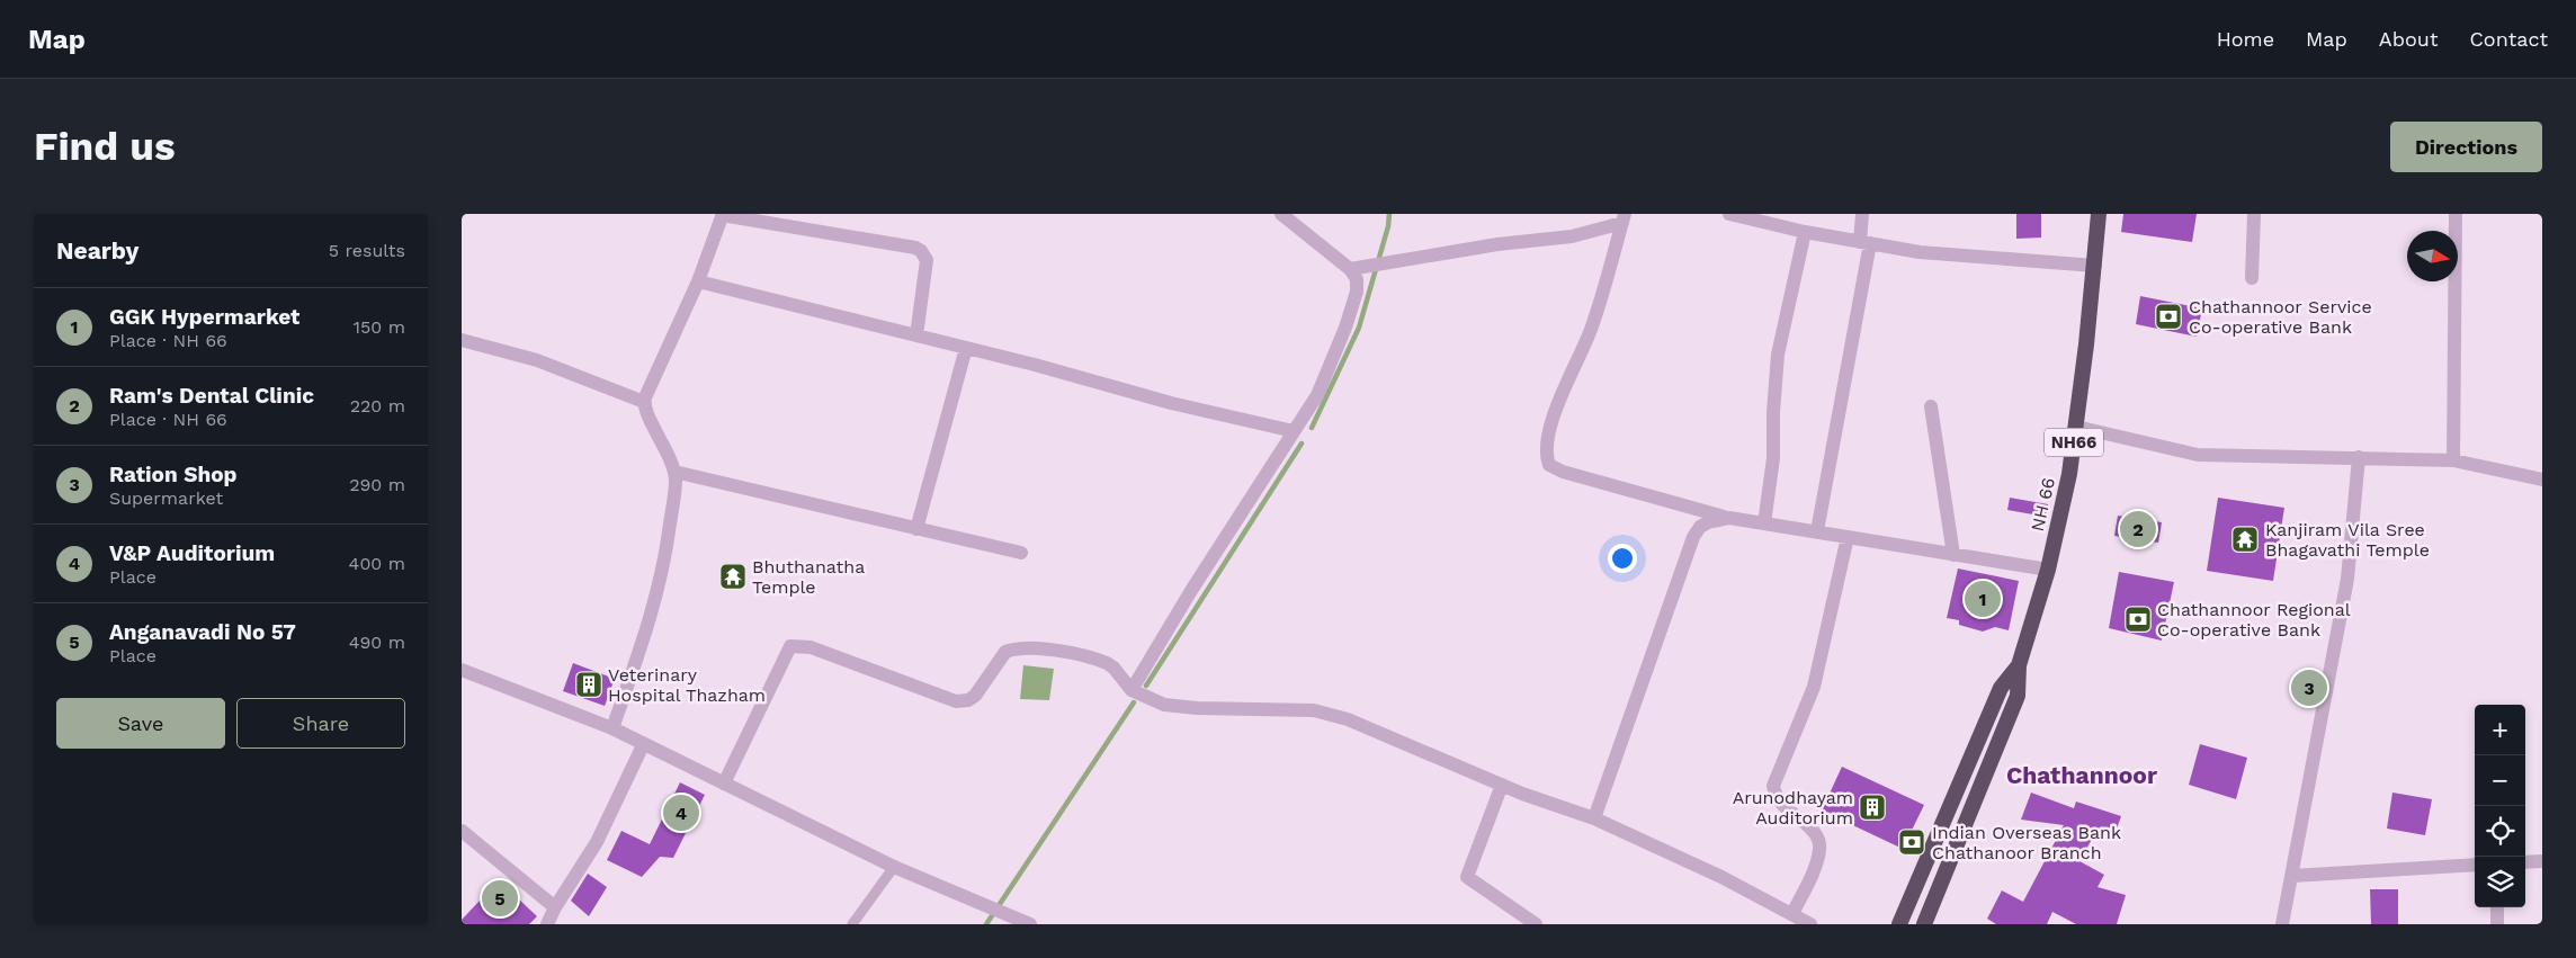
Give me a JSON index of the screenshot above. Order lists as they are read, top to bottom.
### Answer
{
  "streets": {
    "highway": ["NH66", "NH 66"]
  },
  "districts": ["Chathannoor"],
  "places": {
    "bank": ["Chathannoor Service Co-operative Bank", "Chathannoor Regional Co-operative Bank", "Indian Overseas Bank Chathanoor Branch"],
    "temple": ["Kanjiram Vila Sree Bhagavathi Temple", "Bhuthanatha Temple"],
    "building": ["Veterinary Hospital Thazham", "Arunodhayam Auditorium"]
  },
  "north": "right",
  "page": {
    "header": "Map",
    "nav": [
      "Home",
      "Map",
      "About",
      "Contact"
    ],
    "buttons": [
      "Directions",
      ["Save", "Share"]
    ],
    "title": "Find us",
    "heading": ["Nearby", "5 results"],
    "list": [
      {
        "mark": "1",
        "name": "GGK Hypermarket",
        "note": "Place · NH 66",
        "value": "150 m"
      },
      {
        "mark": "2",
        "name": "Ram's Dental Clinic",
        "note": "Place · NH 66",
        "value": "220 m"
      },
      {
        "mark": "3",
        "name": "Ration Shop",
        "note": "Supermarket",
        "value": "290 m"
      },
      {
        "mark": "4",
        "name": "V&P Auditorium",
        "note": "Place",
        "value": "400 m"
      },
      {
        "mark": "5",
        "name": "Anganavadi No 57",
        "note": "Place",
        "value": "490 m"
      }
    ],
    "pins": [
      "2",
      "1",
      "3",
      "4",
      "5"
    ],
    "map_buttons": ["+", "−"]
  }
}
